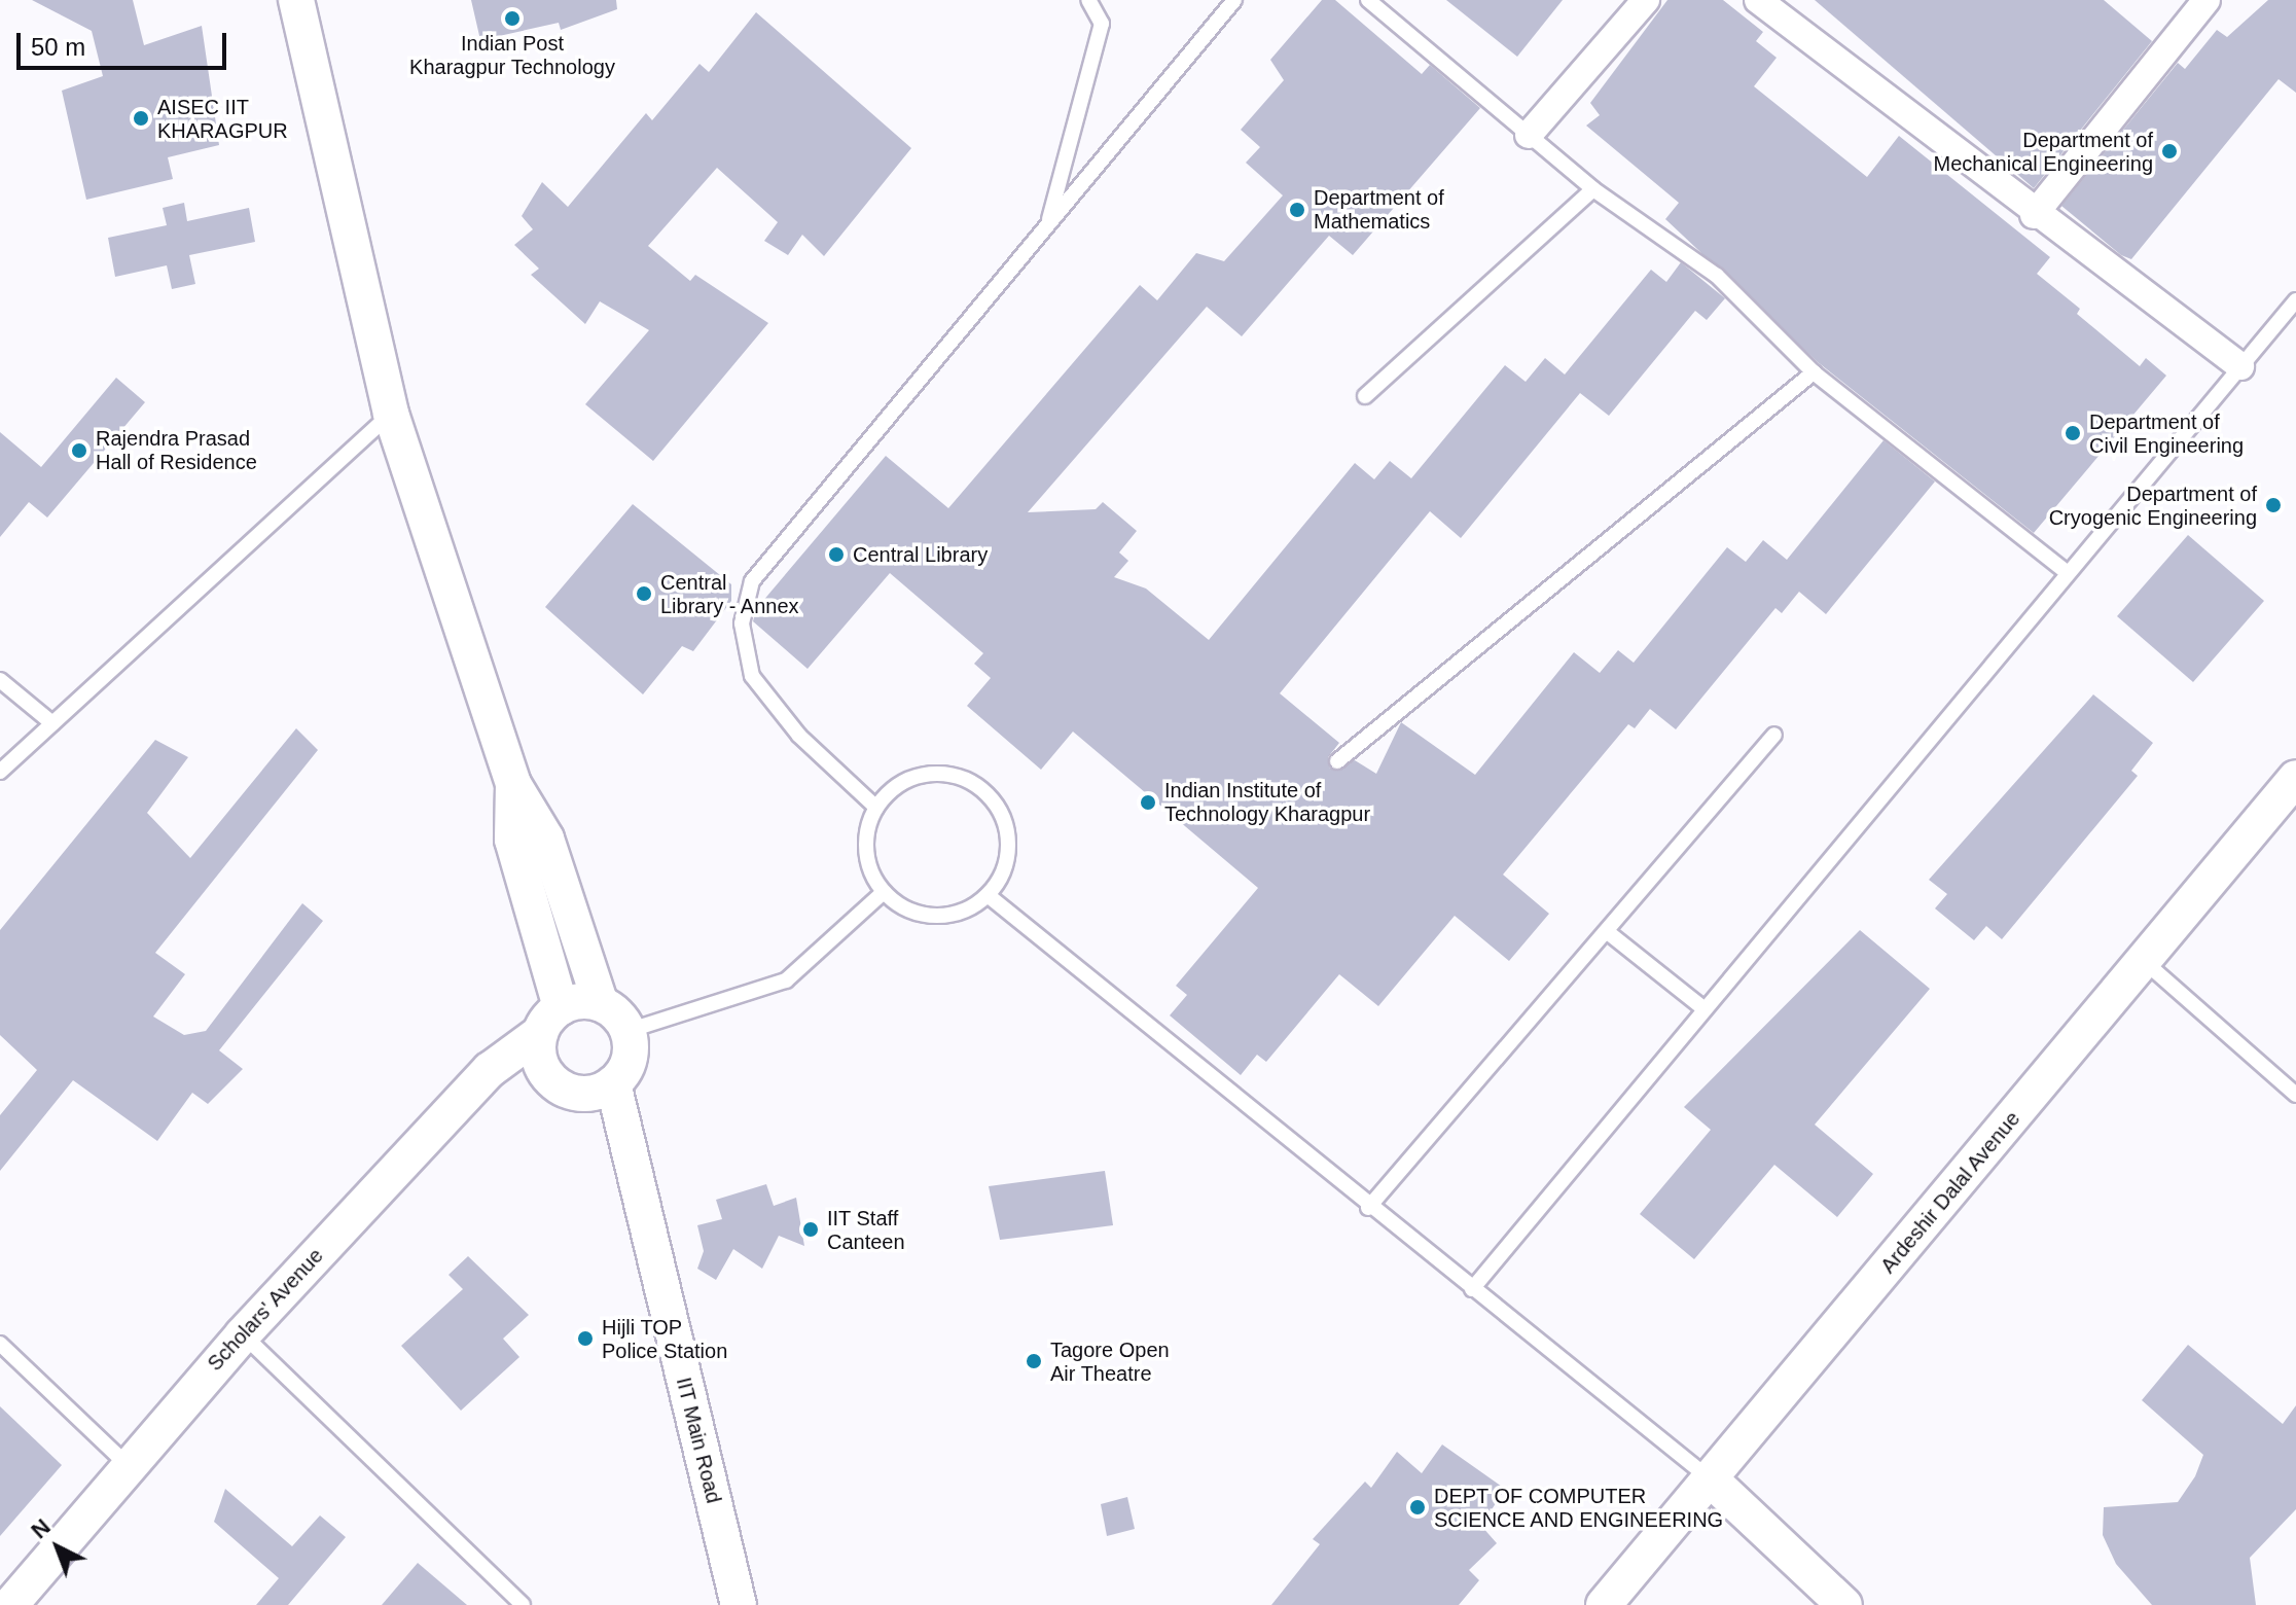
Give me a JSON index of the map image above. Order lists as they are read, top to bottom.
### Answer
{
  "streets": {
    "street": ["Ardeshir Dalal Avenue", "Scholars' Avenue", "IIT Main Road"]
  },
  "crossings": [
    ["Scholars' Avenue", "IIT Main Road"]
  ],
  "places": [
    "Indian Post Kharagpur Technology",
    "AISEC IIT KHARAGPUR",
    "Department of Mechanical Engineering",
    "Department of Mathematics",
    "Department of Civil Engineering",
    "Rajendra Prasad Hall of Residence",
    "Department of Cryogenic Engineering",
    "Central Library",
    "Central Library - Annex",
    "Indian Institute of Technology Kharagpur",
    "IIT Staff Canteen",
    "Hijli TOP Police Station",
    "Tagore Open Air Theatre",
    "DEPT OF COMPUTER SCIENCE AND ENGINEERING"
  ],
  "scale_bar": "50 m",
  "north": "top left"
}
